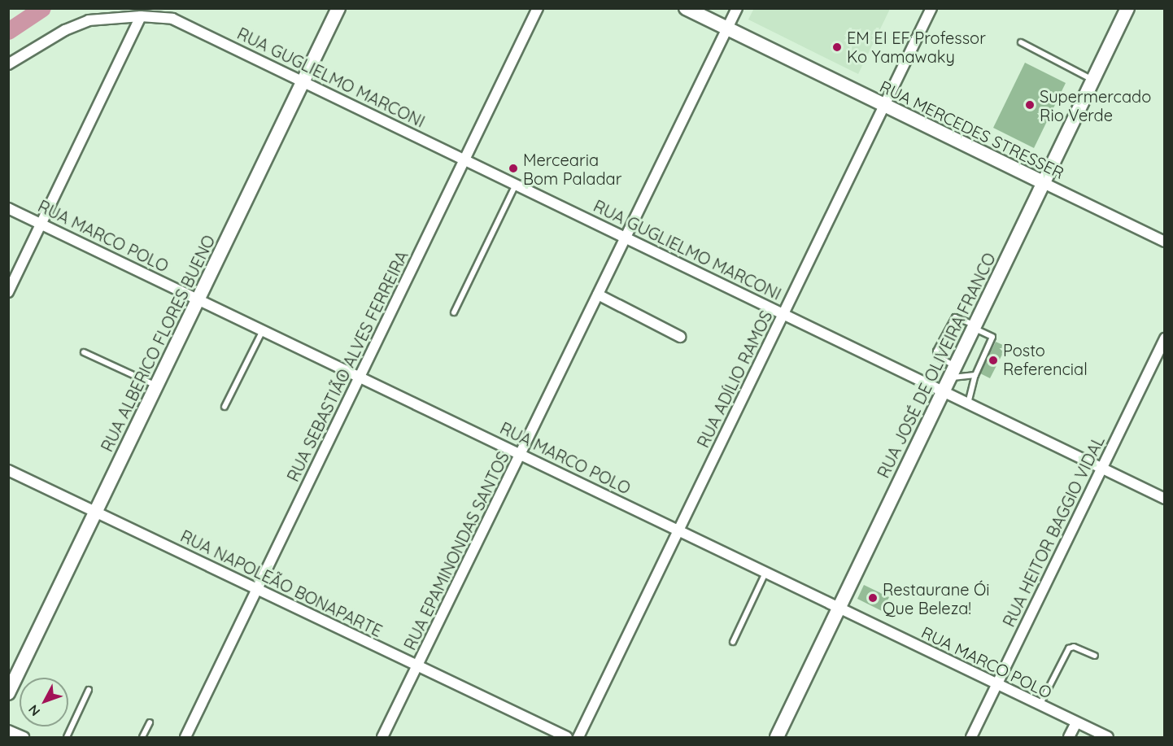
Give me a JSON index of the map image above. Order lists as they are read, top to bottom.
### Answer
{
  "streets": {
    "street": [
      "RUA GUGLIELMO MARCONI",
      "RUA MERCEDES STRESSER",
      "RUA MARCO POLO",
      "RUA ALBERICO FLORES BUENO",
      "RUA JOSÉ DE OLIVEIRA FRANCO",
      "RUA SEBASTIÃO ALVES FERREIRA",
      "RUA ADÍLIO RAMOS",
      "RUA HEITOR BAGGIO VIDAL",
      "RUA EPAMINONDAS SANTOS",
      "RUA NAPOLEÃO BONAPARTE"
    ]
  },
  "crossings": [
    ["RUA GUGLIELMO MARCONI", "RUA ALBERICO FLORES BUENO"],
    ["RUA GUGLIELMO MARCONI", "RUA JOSÉ DE OLIVEIRA FRANCO"],
    ["RUA GUGLIELMO MARCONI", "RUA SEBASTIÃO ALVES FERREIRA"],
    ["RUA GUGLIELMO MARCONI", "RUA ADÍLIO RAMOS"],
    ["RUA GUGLIELMO MARCONI", "RUA HEITOR BAGGIO VIDAL"],
    ["RUA GUGLIELMO MARCONI", "RUA EPAMINONDAS SANTOS"],
    ["RUA MERCEDES STRESSER", "RUA JOSÉ DE OLIVEIRA FRANCO"],
    ["RUA MERCEDES STRESSER", "RUA ADÍLIO RAMOS"],
    ["RUA MERCEDES STRESSER", "RUA EPAMINONDAS SANTOS"],
    ["RUA MARCO POLO", "RUA ALBERICO FLORES BUENO"],
    ["RUA MARCO POLO", "RUA JOSÉ DE OLIVEIRA FRANCO"],
    ["RUA MARCO POLO", "RUA SEBASTIÃO ALVES FERREIRA"],
    ["RUA MARCO POLO", "RUA ADÍLIO RAMOS"],
    ["RUA MARCO POLO", "RUA HEITOR BAGGIO VIDAL"],
    ["RUA MARCO POLO", "RUA EPAMINONDAS SANTOS"],
    ["RUA ALBERICO FLORES BUENO", "RUA NAPOLEÃO BONAPARTE"],
    ["RUA SEBASTIÃO ALVES FERREIRA", "RUA NAPOLEÃO BONAPARTE"],
    ["RUA EPAMINONDAS SANTOS", "RUA NAPOLEÃO BONAPARTE"]
  ],
  "places": [
    "EM EI EF Professor Ko Yamawaky",
    "Supermercado Rio Verde",
    "Mercearia Bom Paladar",
    "Posto Referencial",
    "Restaurane Ói Que Beleza!"
  ],
  "north": "bottom left"
}
